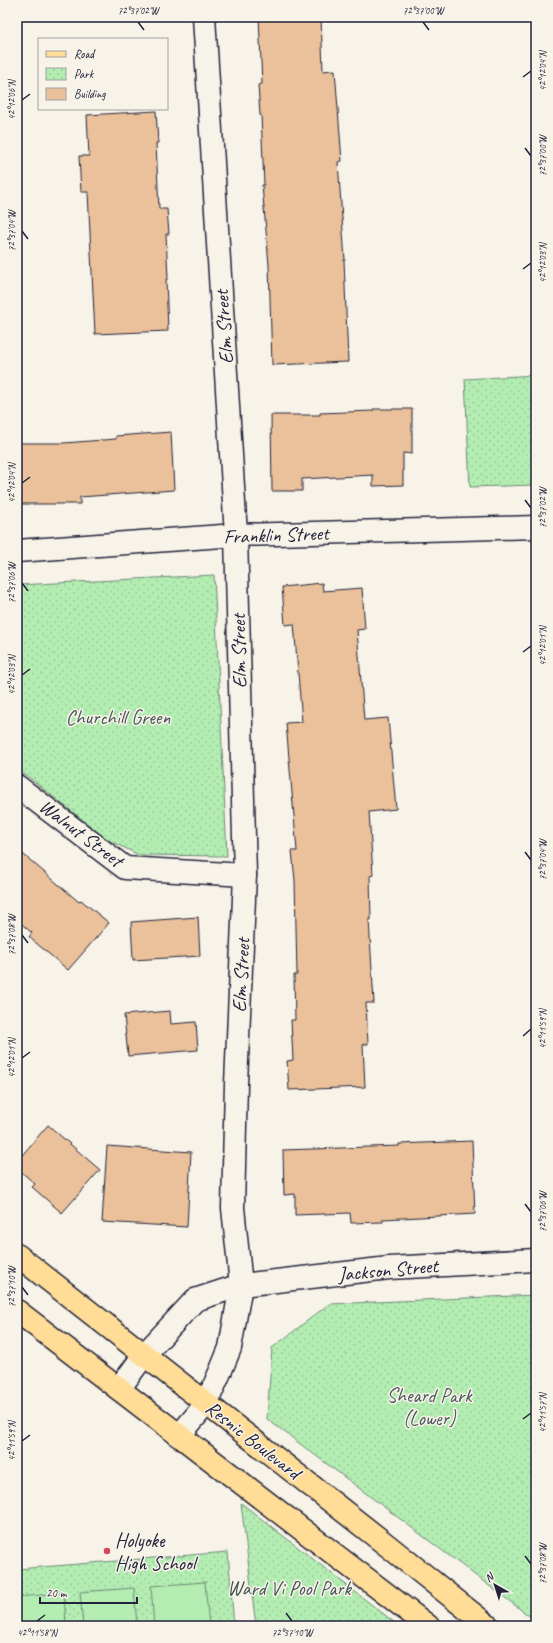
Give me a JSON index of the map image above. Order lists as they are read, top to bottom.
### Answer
{
  "streets": {
    "main road": ["Resnic Boulevard"],
    "street": [
      "Elm Street",
      "Franklin Street",
      "Walnut Street",
      "Jackson Street"
    ]
  },
  "crossings": [
    ["Elm Street", "Franklin Street"],
    ["Elm Street", "Walnut Street"],
    ["Elm Street", "Jackson Street"],
    ["Jackson Street", "Resnic Boulevard"]
  ],
  "parks": ["Churchill Green", "Sheard Park (Lower)", "Ward Vi Pool Park"],
  "places": ["Holyoke High School"],
  "legend": ["Road", "Park", "Building"],
  "scale_bar": "20 m",
  "north": "top left",
  "coordinates": [
    "72°37'02\"W",
    "72°37'00\"W",
    "42°12'04\"N",
    "42°12'06\"N",
    "72°37'04\"W",
    "42°12'03\"N",
    "72°37'06\"W",
    "42°12'01\"N",
    "72°37'08\"W",
    "42°11'59\"N",
    "72°37'10\"W",
    "42°11'57\"N",
    "42°11'58\"N"
  ]
}
